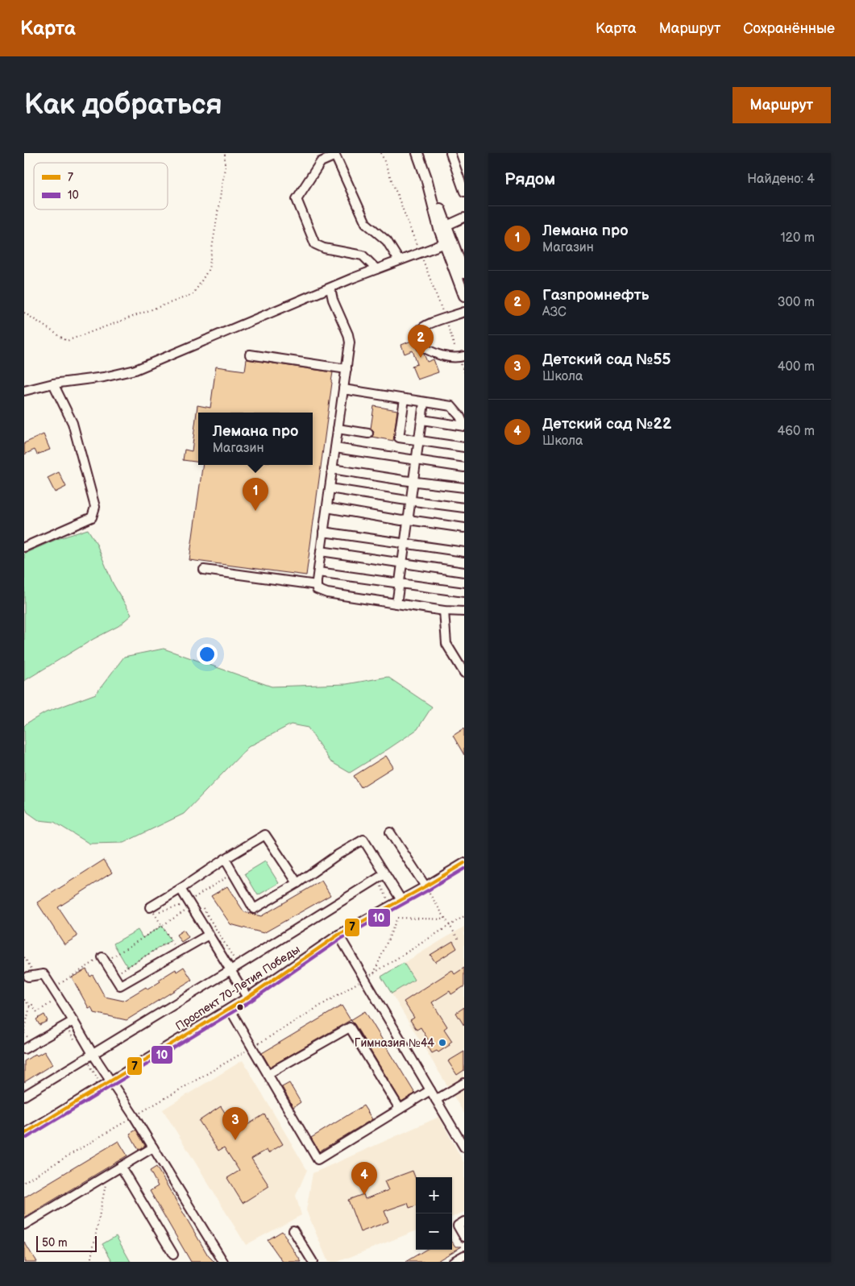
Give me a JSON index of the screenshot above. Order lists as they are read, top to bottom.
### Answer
{
  "streets": {
    "street": ["Проспект 70-Летия Победы"]
  },
  "places": ["Гимназия №44"],
  "lines": ["transit line 7", "transit line 10"],
  "legend": ["7", "10"],
  "scale_bar": "50 m",
  "page": {
    "header": "Карта",
    "nav": ["Карта", "Маршрут", "Сохранённые"],
    "buttons": "Маршрут",
    "title": "Как добраться",
    "heading": ["Рядом", "Найдено: 4"],
    "list": [
      {
        "mark": "1",
        "name": "Лемана про",
        "note": "Магазин",
        "value": "120 m"
      },
      {
        "mark": "2",
        "name": "Газпромнефть",
        "note": "АЗС",
        "value": "300 m"
      },
      {
        "mark": "3",
        "name": "Детский сад №55",
        "note": "Школа",
        "value": "400 m"
      },
      {
        "mark": "4",
        "name": "Детский сад №22",
        "note": "Школа",
        "value": "460 m"
      }
    ],
    "pins": [
      "2",
      "1",
      "3",
      "4"
    ],
    "popup": ["Лемана про", "Магазин"],
    "map_buttons": ["+", "−"],
    "scale": "50 m"
  }
}
